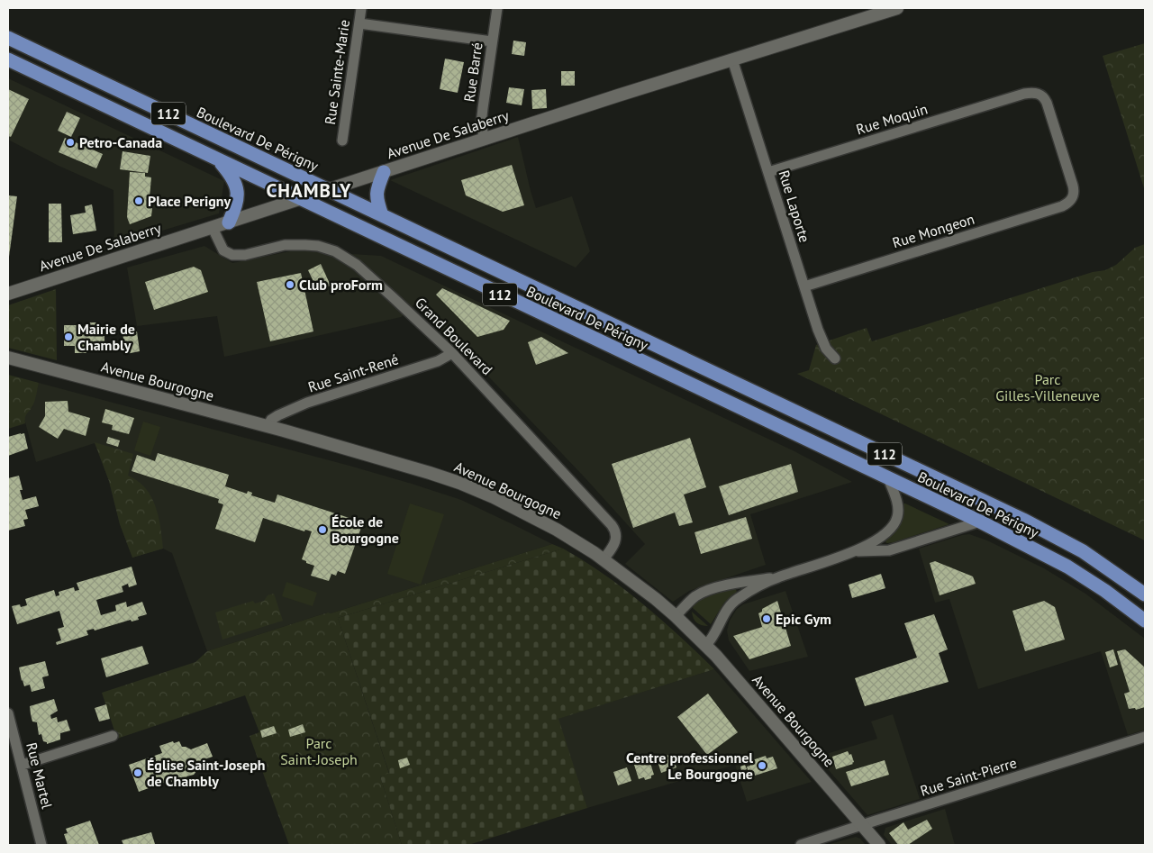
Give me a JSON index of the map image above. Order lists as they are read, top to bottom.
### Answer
{
  "streets": {
    "main road": ["112", "Boulevard De Périgny"],
    "street": [
      "Rue Sainte-Marie",
      "Rue Barré",
      "Rue Moquin",
      "Avenue De Salaberry",
      "Rue Laporte",
      "Rue Mongeon",
      "Grand Boulevard",
      "Rue Saint-René",
      "Avenue Bourgogne",
      "Rue Martel",
      "Rue Saint-Pierre"
    ]
  },
  "crossings": [
    ["Rue Barré", "Avenue De Salaberry"],
    ["Rue Moquin", "Rue Laporte"],
    ["Rue Moquin", "Rue Mongeon"],
    ["Avenue De Salaberry", "Boulevard De Périgny"],
    ["Avenue De Salaberry", "Rue Laporte"],
    ["Avenue De Salaberry", "Grand Boulevard"],
    ["Rue Laporte", "Rue Mongeon"],
    ["Grand Boulevard", "Rue Saint-René"],
    ["Grand Boulevard", "Avenue Bourgogne"],
    ["Rue Saint-René", "Avenue Bourgogne"],
    ["Avenue Bourgogne", "Rue Saint-Pierre"]
  ],
  "districts": ["CHAMBLY"],
  "parks": ["Parc Gilles-Villeneuve", "Parc Saint-Joseph"],
  "places": [
    "Petro-Canada",
    "Place Perigny",
    "Club proForm",
    "Mairie de Chambly",
    "École de Bourgogne",
    "Epic Gym",
    "Centre professionnel Le Bourgogne",
    "Église Saint-Joseph de Chambly"
  ]
}
